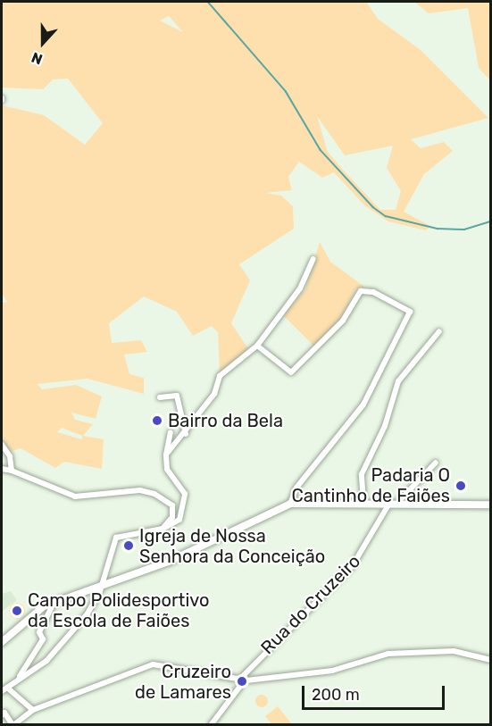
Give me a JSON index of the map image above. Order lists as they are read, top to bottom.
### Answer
{
  "streets": {
    "street": ["Rua do Cruzeiro"]
  },
  "places": [
    "Bairro da Bela",
    "Padaria O Cantinho de Faiões",
    "Igreja de Nossa Senhora da Conceição",
    "Campo Polidesportivo da Escola de Faiões",
    "Cruzeiro de Lamares"
  ],
  "scale_bar": "200 m",
  "north": "bottom"
}
